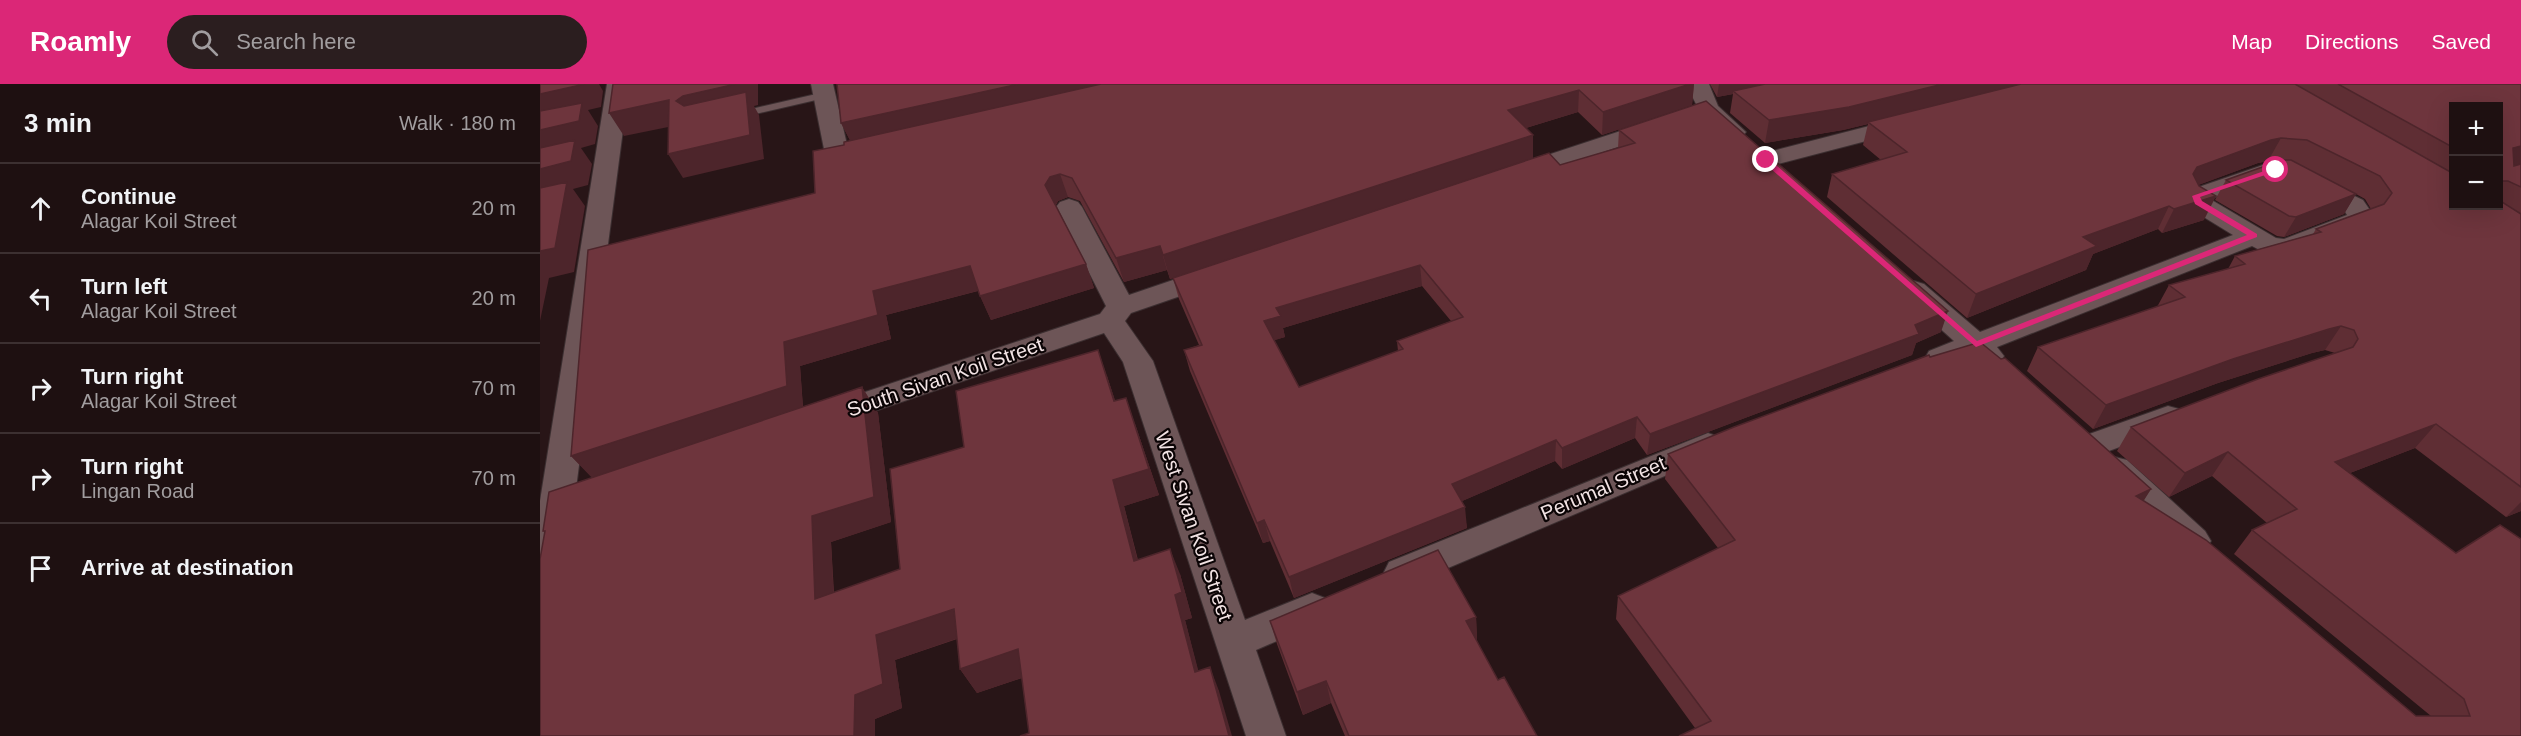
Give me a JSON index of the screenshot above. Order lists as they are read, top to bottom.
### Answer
{
  "streets": {
    "street": ["South Sivan Koil Street", "Perumal Street", "West Sivan Koil Street"]
  },
  "crossings": [
    ["South Sivan Koil Street", "West Sivan Koil Street"]
  ],
  "page": {
    "header": "Roamly",
    "search": "Search here",
    "nav": ["Map", "Directions", "Saved"],
    "heading": ["3 min", "Walk · 180 m"],
    "map_buttons": ["+", "−"],
    "list": [
      ["Continue", "Alagar Koil Street", "20 m"],
      ["Turn left", "Alagar Koil Street", "20 m"],
      ["Turn right", "Alagar Koil Street", "70 m"],
      ["Turn right", "Lingan Road", "70 m"],
      "Arrive at destination"
    ]
  }
}
